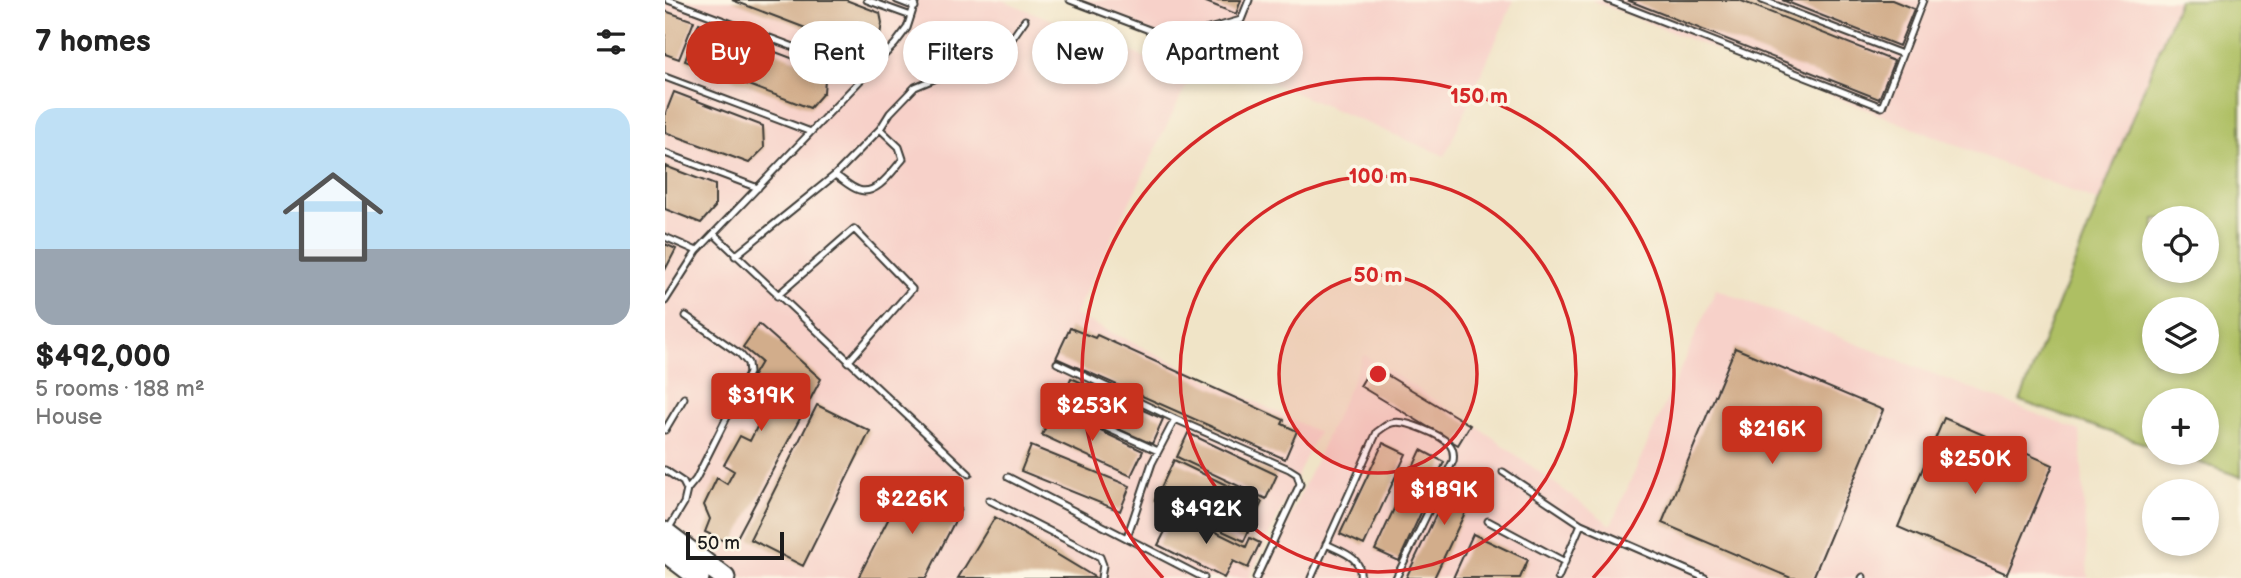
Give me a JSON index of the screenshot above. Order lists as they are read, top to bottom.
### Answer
{
  "scale_bar": "50 m",
  "page": {
    "heading": "7 homes",
    "chip": [
      "Buy",
      "Rent",
      "Filters",
      "New",
      "Apartment"
    ],
    "list": [
      {
        "name": "$492,000",
        "note": "5 rooms · 188 m² · House"
      }
    ],
    "map_buttons": ["+", "−"],
    "price": [
      "$319K",
      "$253K",
      "$216K",
      "$250K",
      "$189K",
      "$226K",
      "$492K"
    ],
    "scale": "50 m"
  },
  "rings": ["150 m", "100 m", "50 m"]
}
